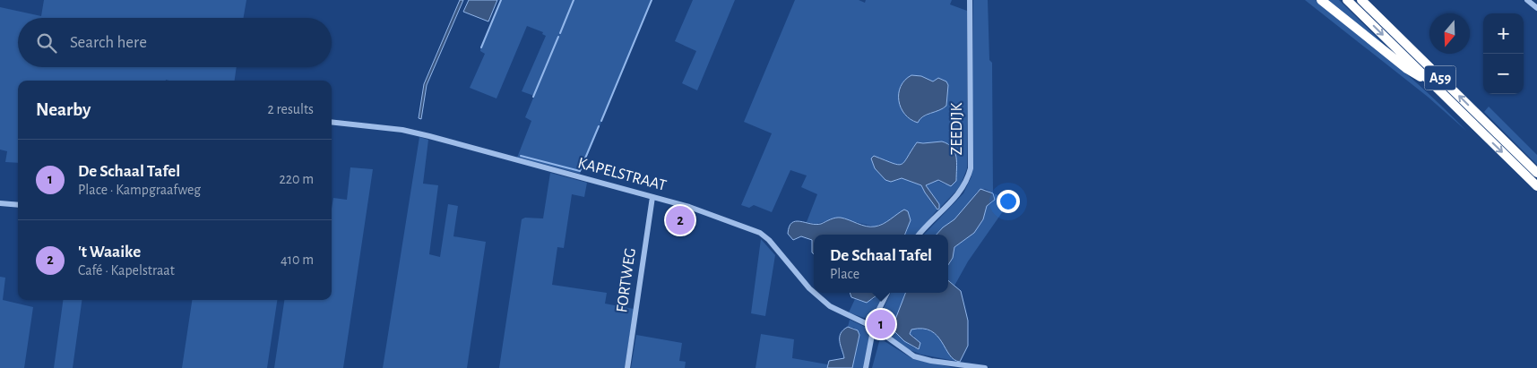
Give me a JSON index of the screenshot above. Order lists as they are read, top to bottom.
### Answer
{
  "streets": {
    "highway": ["A59"],
    "street": ["ZEEDIJK", "KAPELSTRAAT", "FORTWEG"]
  },
  "crossings": [
    ["KAPELSTRAAT", "FORTWEG"]
  ],
  "north": "bottom",
  "page": {
    "map_buttons": ["+", "−"],
    "search": "Search here",
    "heading": ["Nearby", "2 results"],
    "list": [
      {
        "mark": "1",
        "name": "De Schaal Tafel",
        "note": "Place · Kampgraafweg",
        "value": "220 m"
      },
      {
        "mark": "2",
        "name": "'t Waaike",
        "note": "Café · Kapelstraat",
        "value": "410 m"
      }
    ],
    "pins": ["2", "1"],
    "popup": ["De Schaal Tafel", "Place"]
  }
}
